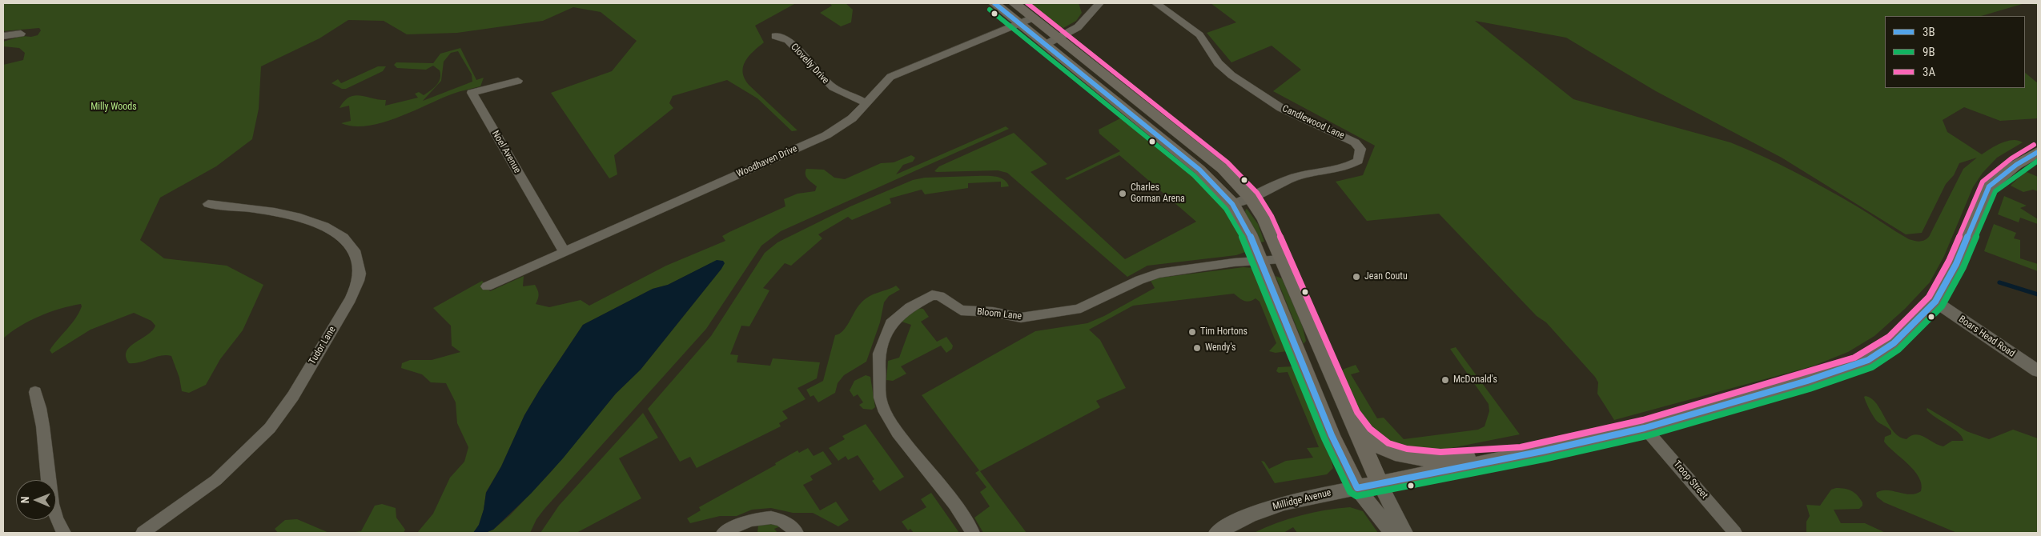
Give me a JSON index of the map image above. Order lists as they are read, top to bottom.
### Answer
{
  "streets": {
    "main road": ["Millidge Avenue"],
    "street": [
      "Clovelly Drive",
      "Candlewood Lane",
      "Noel Avenue",
      "Woodhaven Drive",
      "Bloom Lane",
      "Boars Head Road",
      "Tudor Lane",
      "Troop Street"
    ]
  },
  "crossings": [
    ["Clovelly Drive", "Woodhaven Drive"],
    ["Noel Avenue", "Woodhaven Drive"],
    ["Boars Head Road", "Millidge Avenue"],
    ["Troop Street", "Millidge Avenue"]
  ],
  "parks": ["Milly Woods"],
  "places": [
    "Charles Gorman Arena",
    "Jean Coutu",
    "Tim Hortons",
    "Wendy's",
    "McDonald's"
  ],
  "lines": ["transit line 3B", "transit line 3A", "transit line 9B"],
  "legend": ["3B", "9B", "3A"],
  "north": "left"
}
